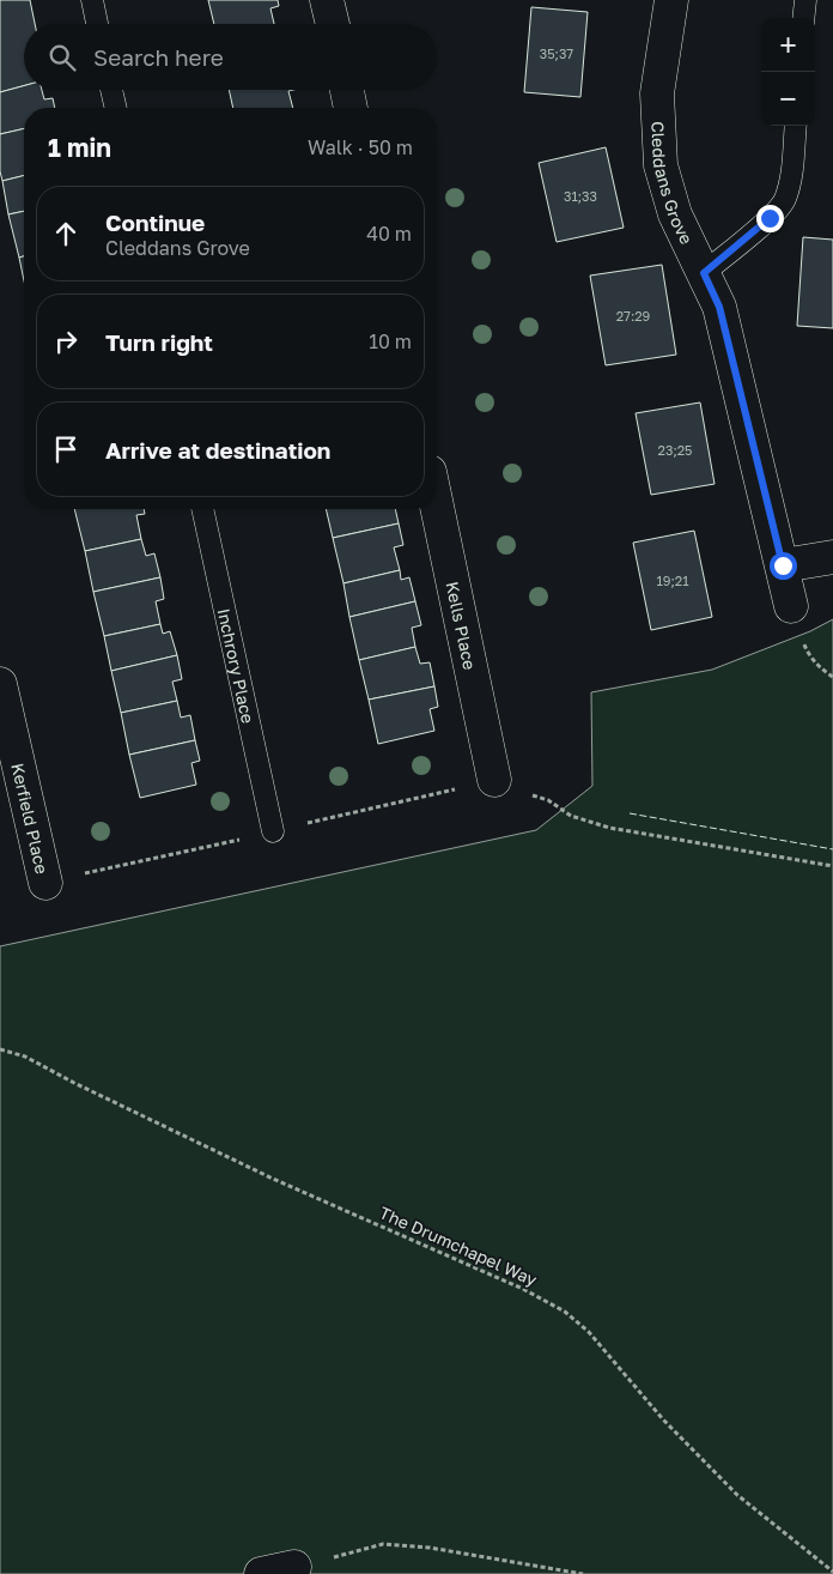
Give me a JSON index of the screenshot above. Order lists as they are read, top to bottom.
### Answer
{
  "streets": {
    "street": ["Cleddans Grove", "Kells Place", "Kerfield Place"],
    "lane": ["Inchrory Place"],
    "path": ["The Drumchapel Way"]
  },
  "house_numbers": [
    "35;37",
    "31;33",
    "27:29",
    "23;25",
    "19;21"
  ],
  "page": {
    "map_buttons": ["+", "−"],
    "search": "Search here",
    "heading": ["1 min", "Walk · 50 m"],
    "list": [
      ["Continue", "Cleddans Grove", "40 m"],
      ["Turn right", "10 m"],
      "Arrive at destination"
    ]
  }
}
